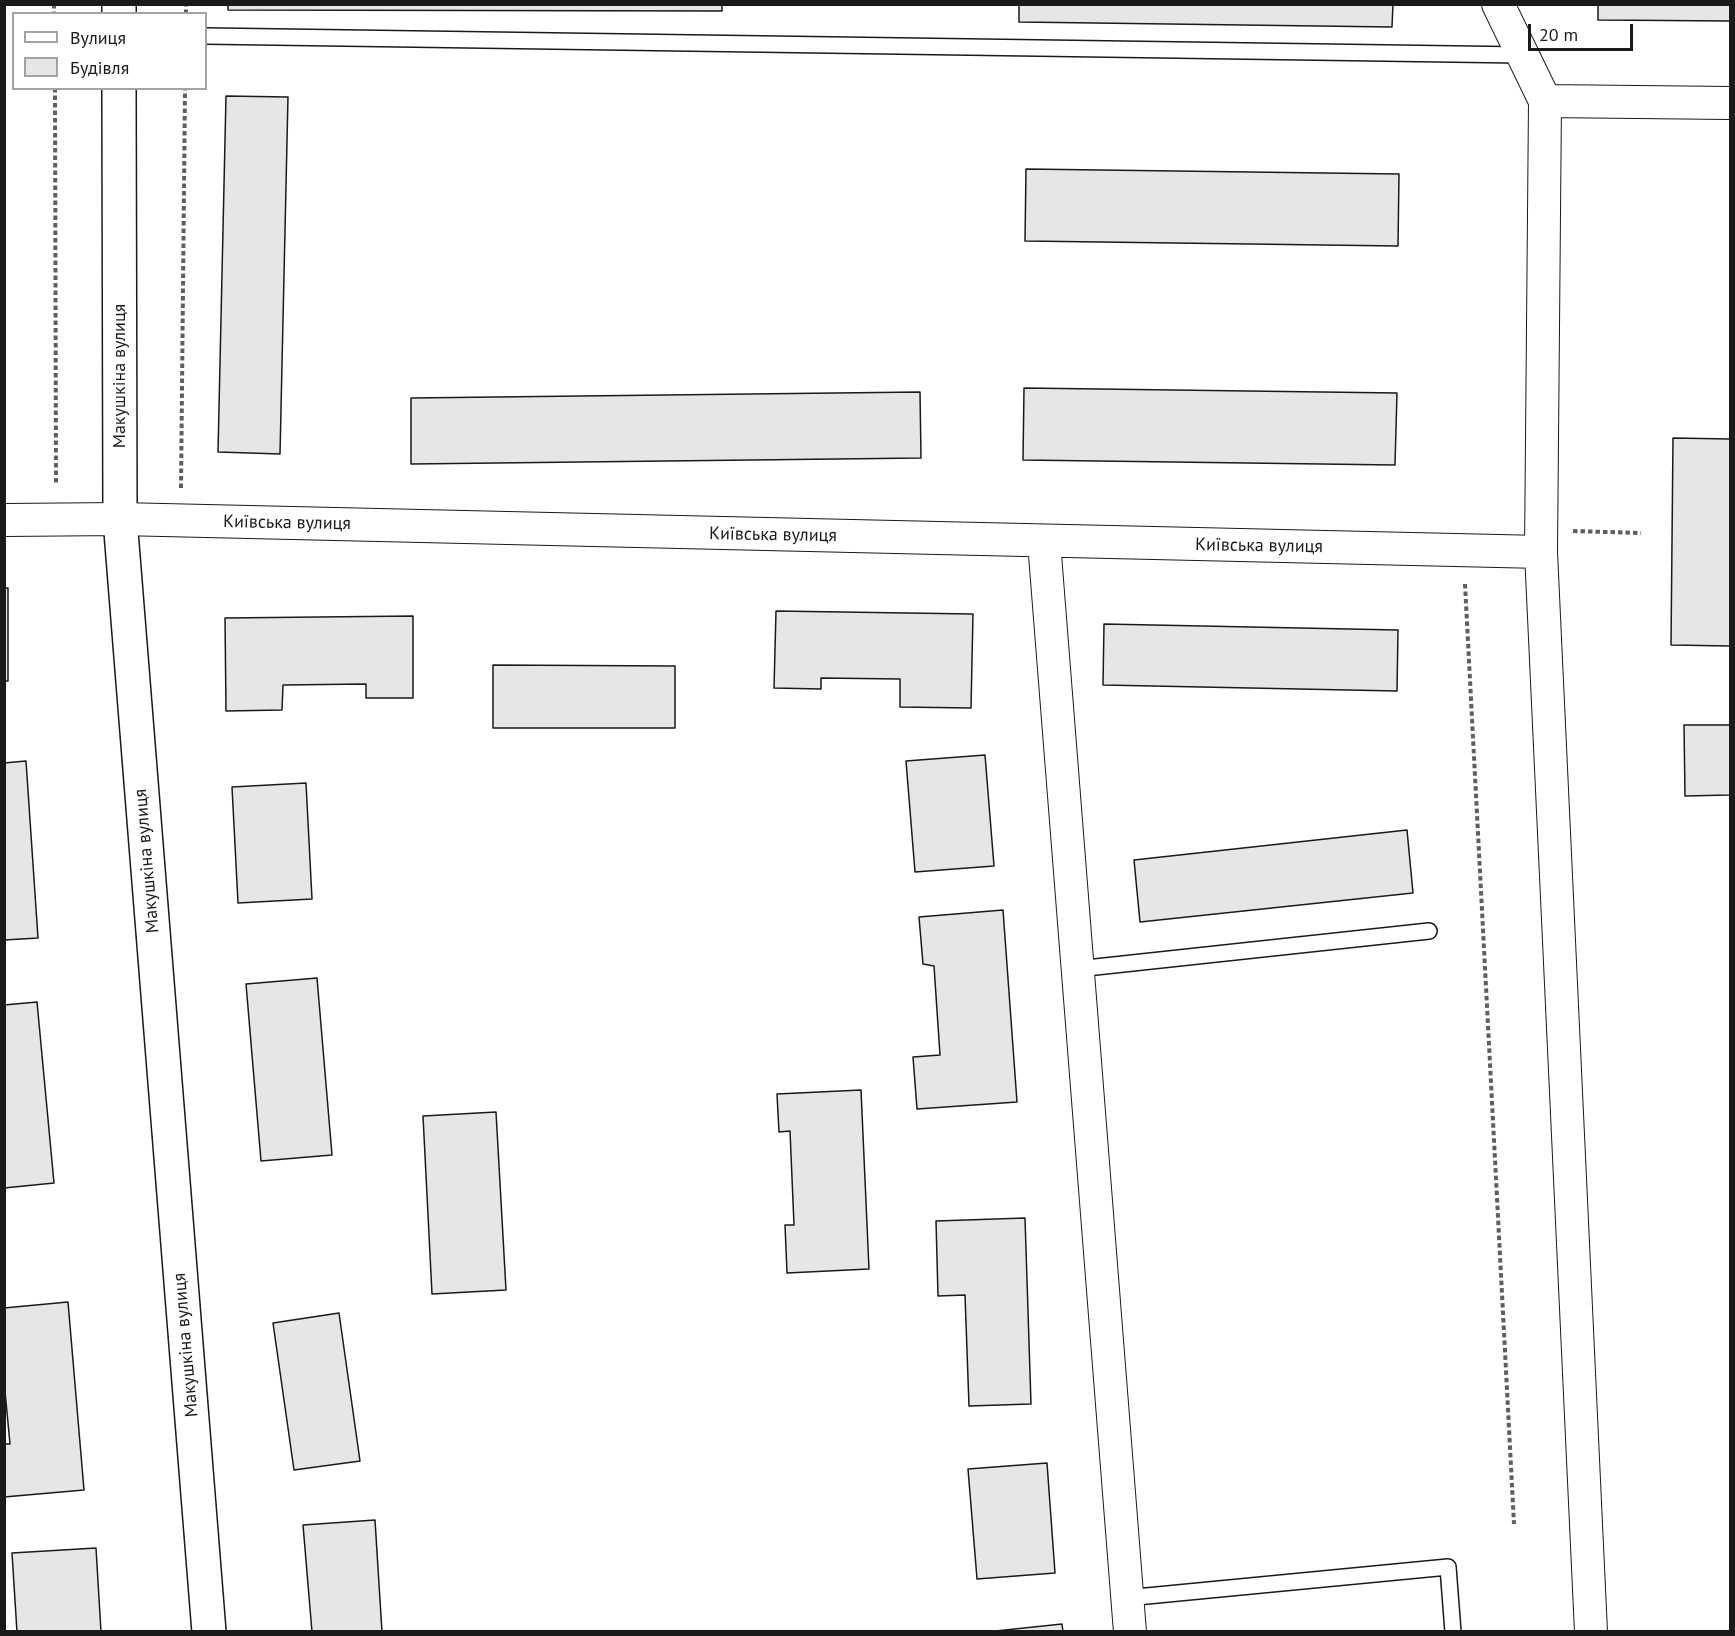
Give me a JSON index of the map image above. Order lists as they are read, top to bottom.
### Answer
{
  "streets": {
    "street": ["Макушкіна вулиця", "Київська вулиця"]
  },
  "crossings": [
    ["Макушкіна вулиця", "Київська вулиця"]
  ],
  "legend": ["Вулиця", "Будівля"],
  "scale_bar": "20 m"
}
